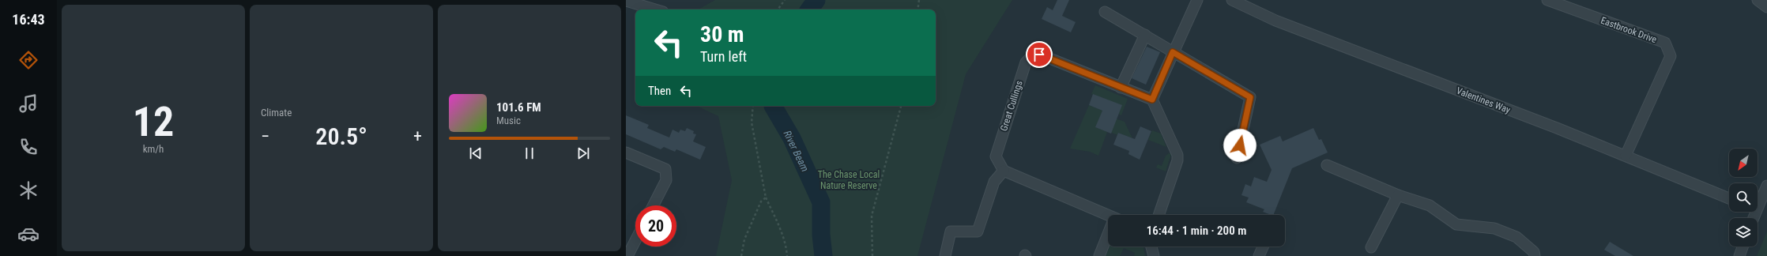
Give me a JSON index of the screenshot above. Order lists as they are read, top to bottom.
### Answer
{
  "streets": {
    "street": ["Eastbrook Drive", "Valentines Way", "Great Cullings"]
  },
  "crossings": [
    ["Eastbrook Drive", "Valentines Way"]
  ],
  "water": ["River Beam"],
  "parks": ["The Chase Local Nature Reserve"],
  "north": "bottom left",
  "page": {
    "tabs": "16:43",
    "tile": [
      ["12", "km/h"],
      "Climate"
    ],
    "turn": ["30 m", "Turn left"],
    "then": "Then",
    "song": ["101.6 FM", "Music"],
    "heat": ["−", "20.5°", "+"],
    "limit": "20",
    "trip": "16:44 · 1 min · 200 m"
  }
}
